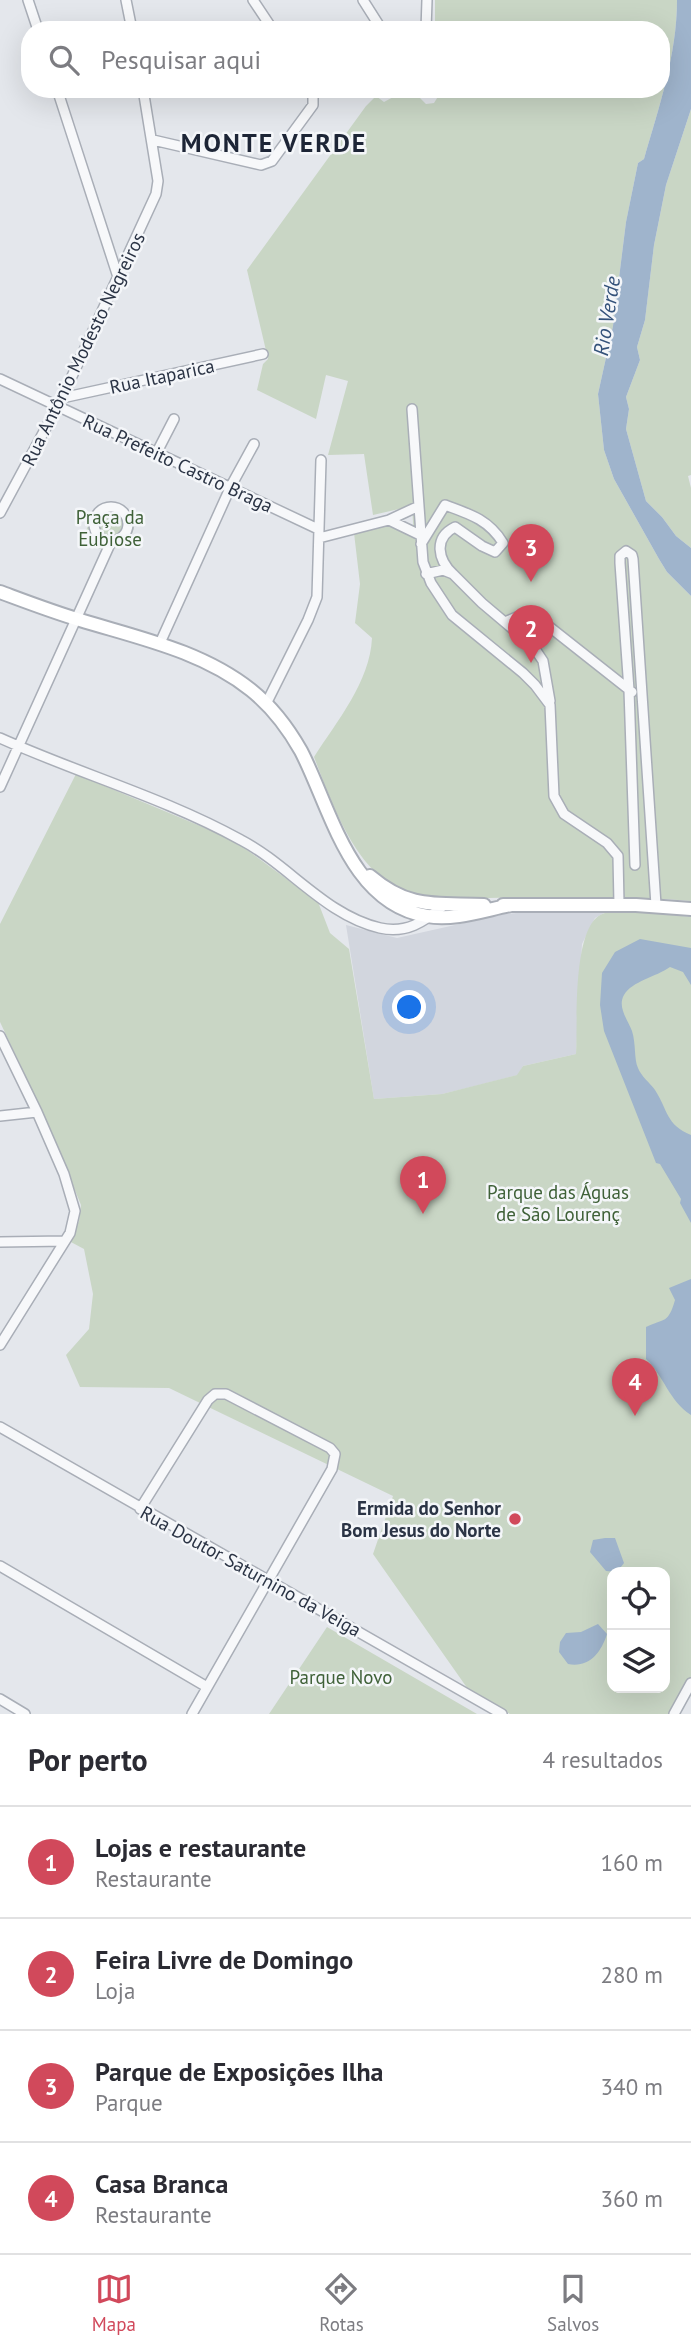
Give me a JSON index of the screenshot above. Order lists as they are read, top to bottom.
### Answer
{
  "streets": {
    "street": [
      "Rua Antônio Modesto Negreiros",
      "Rua Itaparica",
      "Rua Prefeito Castro Braga",
      "Rua Doutor Saturnino da Veiga"
    ]
  },
  "crossings": [
    ["Rua Antônio Modesto Negreiros", "Rua Itaparica"],
    ["Rua Antônio Modesto Negreiros", "Rua Prefeito Castro Braga"],
    ["Rua Itaparica", "Rua Prefeito Castro Braga"]
  ],
  "districts": ["MONTE VERDE"],
  "water": ["Rio Verde"],
  "parks": ["Praça da Eubiose", "Parque das Águas de São Lourenç", "Parque Novo"],
  "places": ["Ermida do Senhor Bom Jesus do Norte"],
  "page": {
    "search": "Pesquisar aqui",
    "pins": [
      "3",
      "2",
      "1",
      "4"
    ],
    "heading": ["Por perto", "4 resultados"],
    "list": [
      {
        "mark": "1",
        "name": "Lojas e restaurante",
        "note": "Restaurante",
        "value": "160 m"
      },
      {
        "mark": "2",
        "name": "Feira Livre de Domingo",
        "note": "Loja",
        "value": "280 m"
      },
      {
        "mark": "3",
        "name": "Parque de Exposições Ilha",
        "note": "Parque",
        "value": "340 m"
      },
      {
        "mark": "4",
        "name": "Casa Branca",
        "note": "Restaurante",
        "value": "360 m"
      }
    ],
    "nav": ["Mapa", "Rotas", "Salvos"]
  }
}
